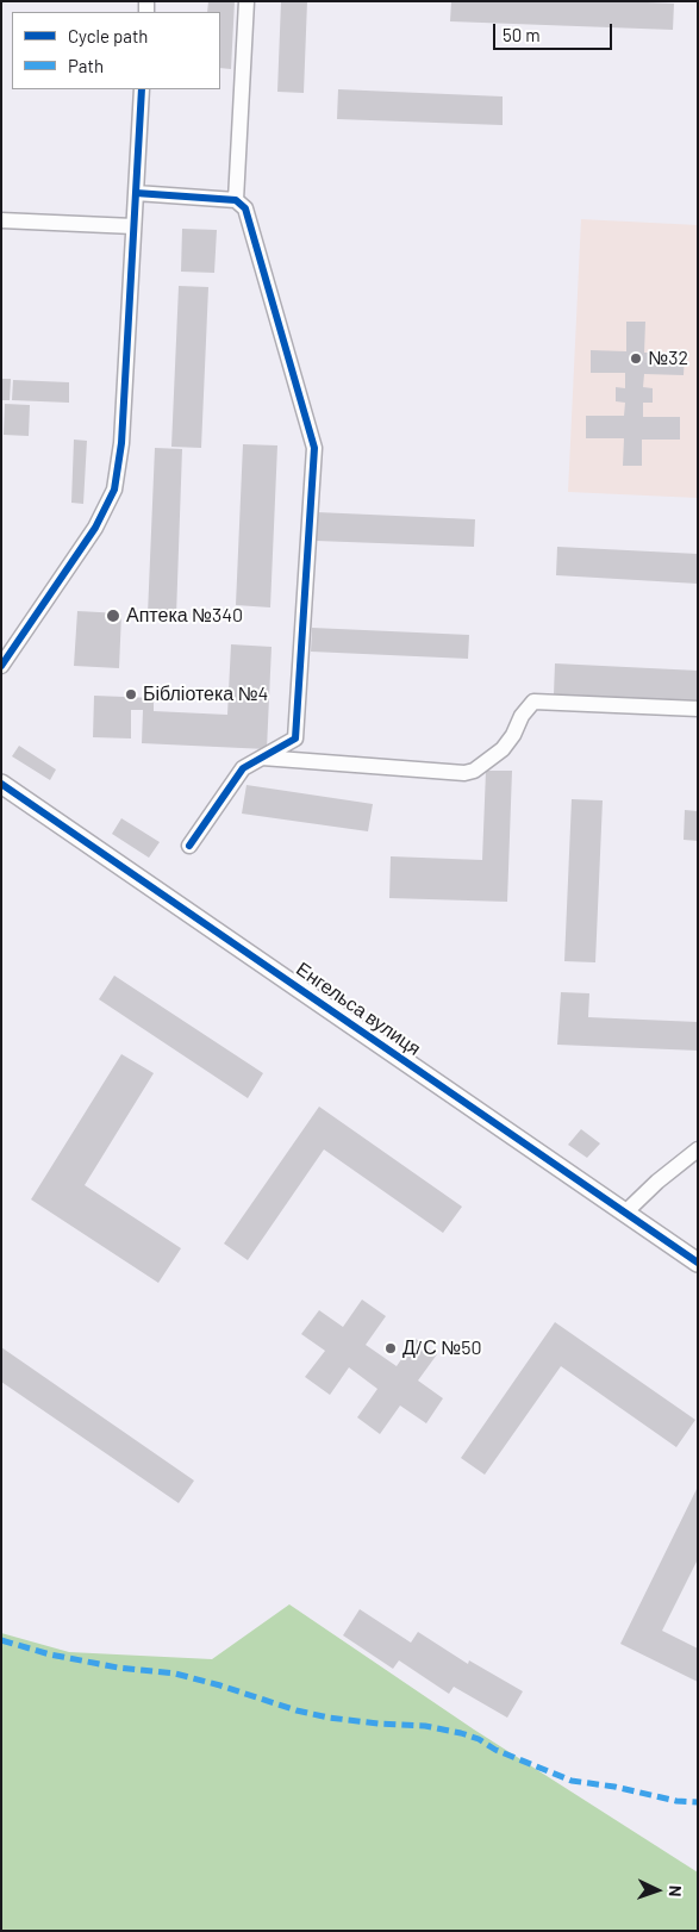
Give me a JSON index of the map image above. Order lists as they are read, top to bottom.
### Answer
{
  "streets": {
    "street": ["Енгельса вулиця"]
  },
  "places": [
    "№32",
    "Аптека №340",
    "Бібліотека №4",
    "Д/С №50"
  ],
  "legend": ["Cycle path", "Path"],
  "scale_bar": "50 m",
  "north": "right"
}
